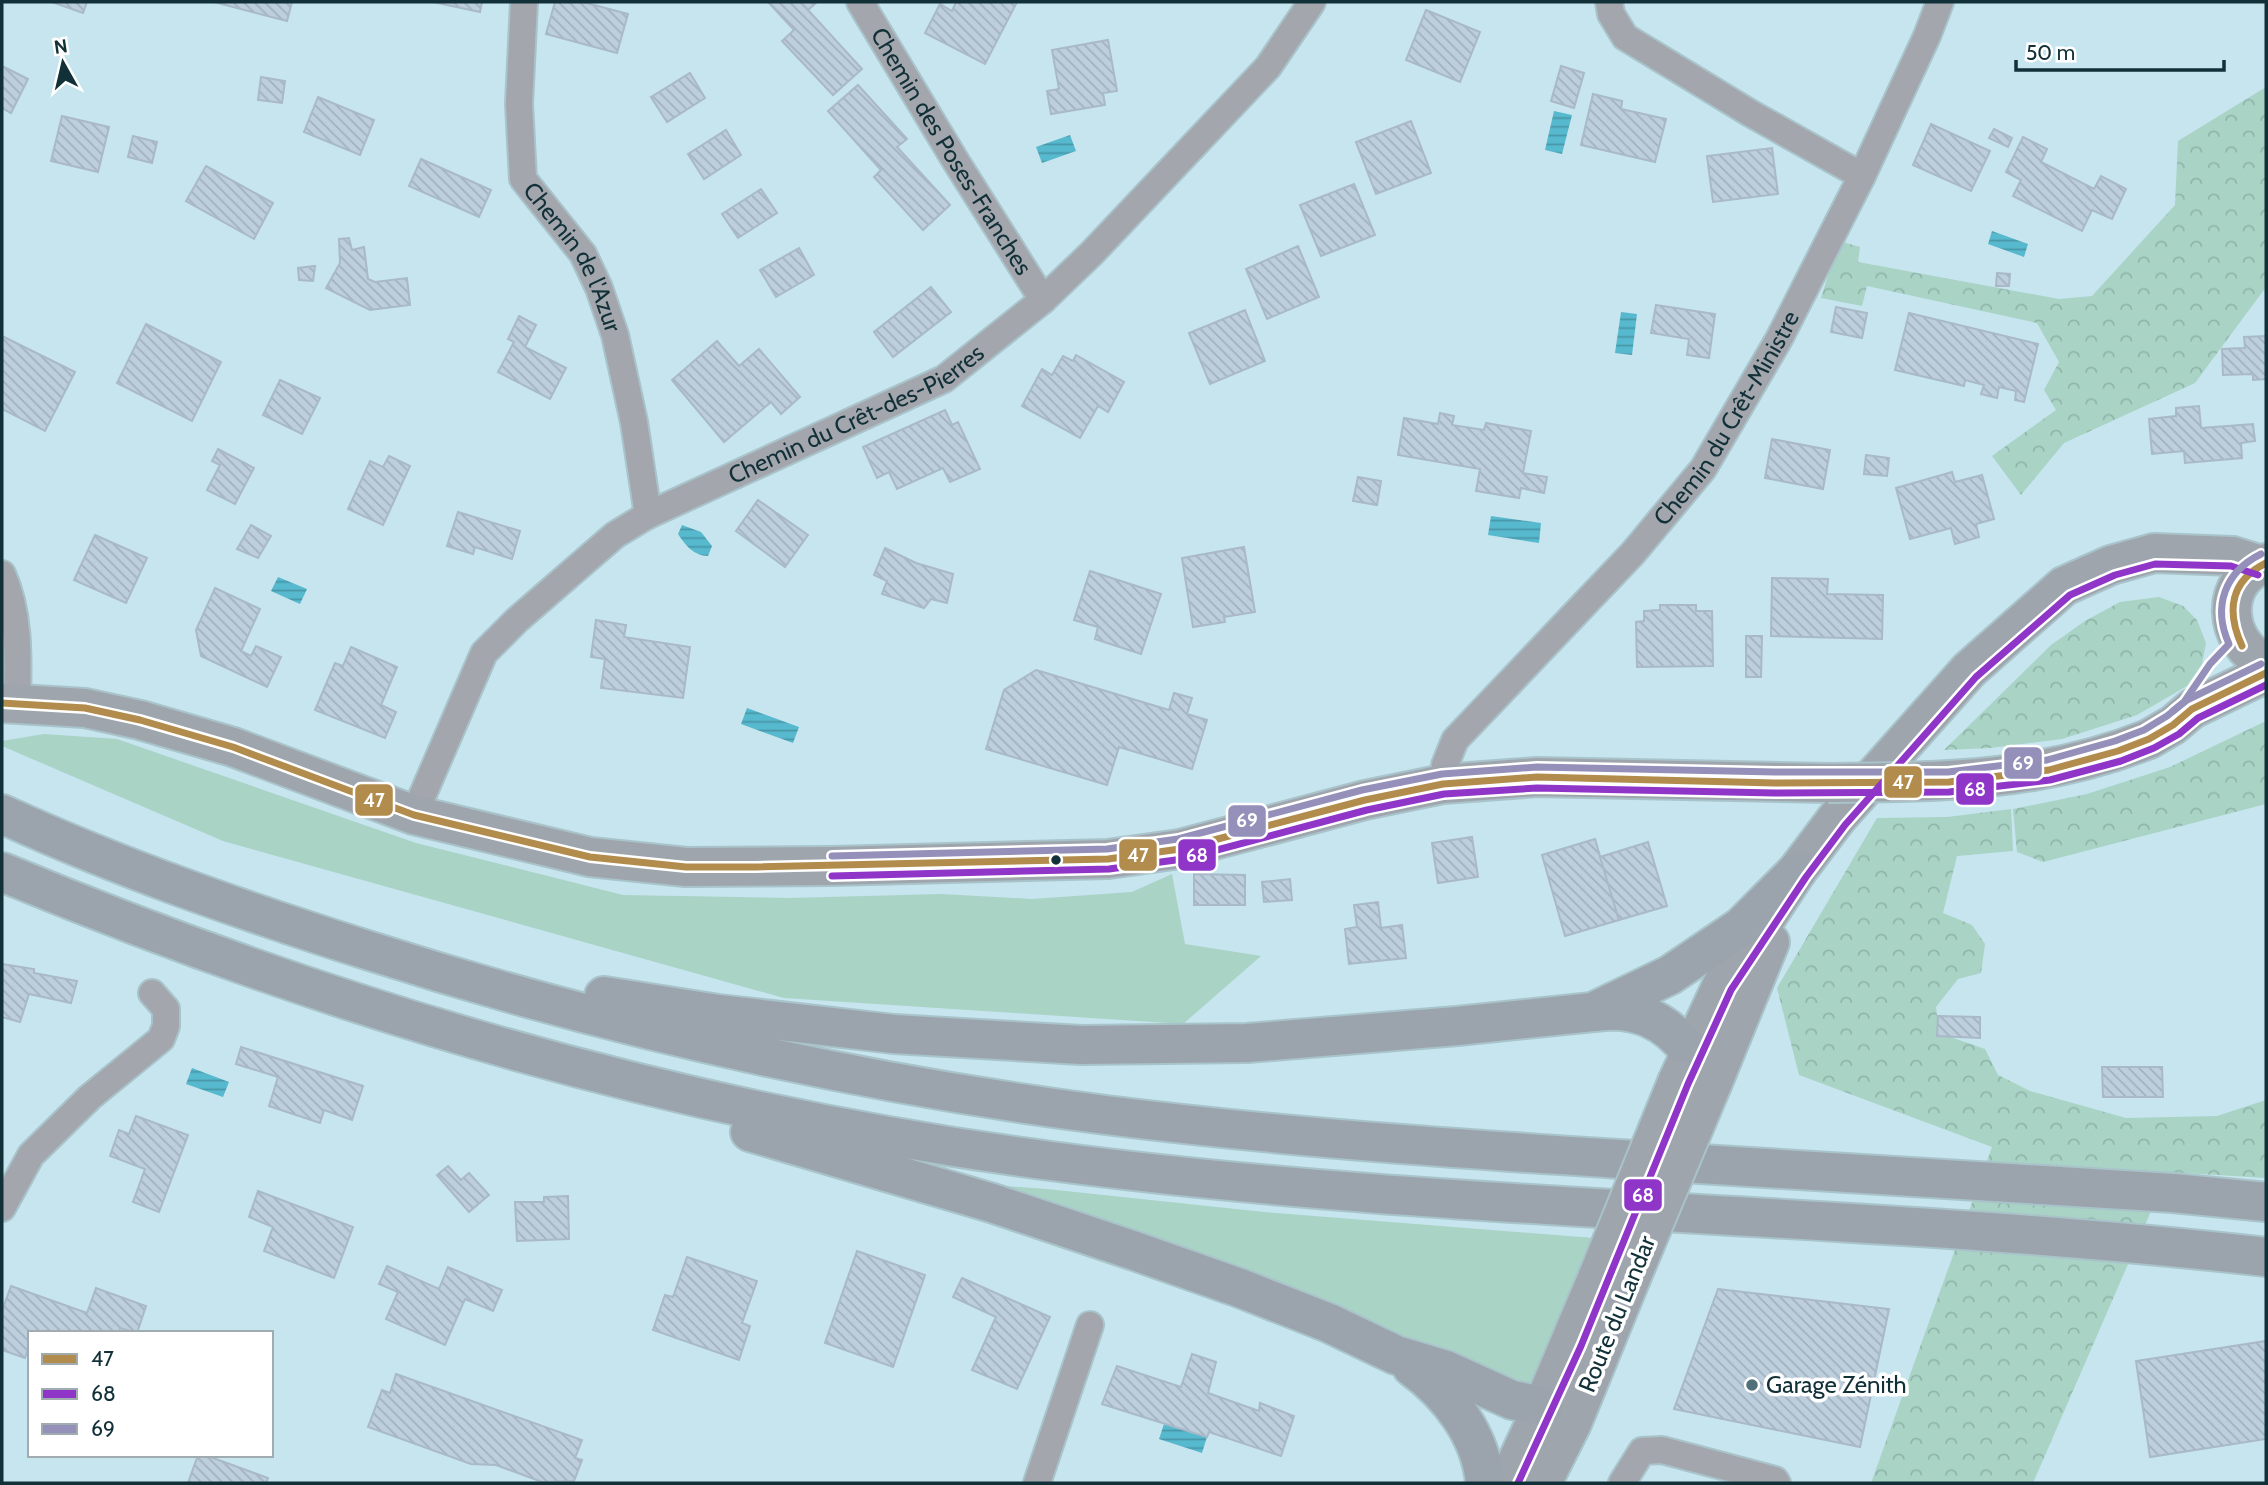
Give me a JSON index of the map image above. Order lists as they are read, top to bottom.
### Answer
{
  "streets": {
    "street": [
      "Chemin des Poses-Franches",
      "Chemin de l'Azur",
      "Chemin du Crêt-des-Pierres",
      "Chemin du Crêt-Ministre",
      "Route du Landar"
    ]
  },
  "crossings": [
    ["Chemin des Poses-Franches", "Chemin du Crêt-des-Pierres"],
    ["Chemin de l'Azur", "Chemin du Crêt-des-Pierres"]
  ],
  "places": ["Garage Zénith"],
  "lines": ["transit line 69", "transit line 47", "transit line 68"],
  "legend": ["47", "68", "69"],
  "scale_bar": "50 m",
  "north": "top"
}
